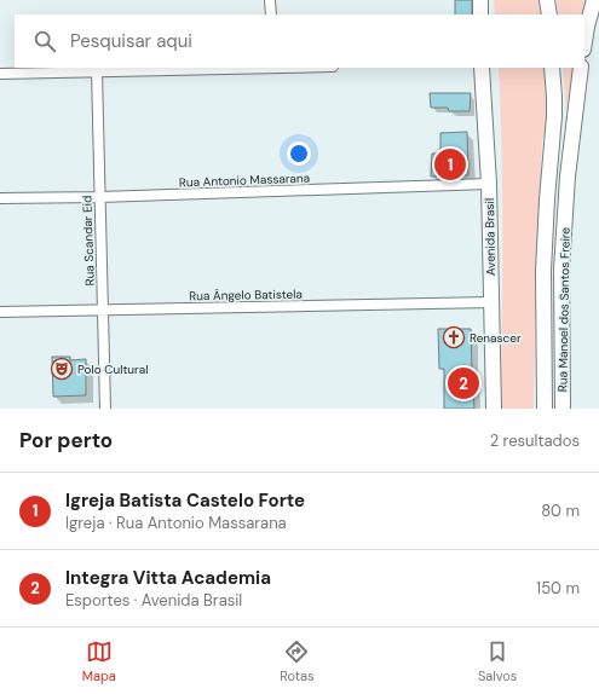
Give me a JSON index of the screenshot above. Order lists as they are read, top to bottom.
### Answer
{
  "streets": {
    "main road": ["Avenida Brasil", "Rua Manoel dos Santos Freire"],
    "street": ["Rua Antonio Massarana", "Rua Scandar Eid", "Rua Ângelo Batistela"]
  },
  "crossings": [
    ["Rua Antonio Massarana", "Avenida Brasil"],
    ["Rua Antonio Massarana", "Rua Scandar Eid"],
    ["Avenida Brasil", "Rua Ângelo Batistela"],
    ["Rua Scandar Eid", "Rua Ângelo Batistela"]
  ],
  "places": {
    "church": ["Renascer"],
    "theatre": ["Polo Cultural"]
  },
  "page": {
    "search": "Pesquisar aqui",
    "pins": ["1", "2"],
    "heading": ["Por perto", "2 resultados"],
    "list": [
      {
        "mark": "1",
        "name": "Igreja Batista Castelo Forte",
        "note": "Igreja · Rua Antonio Massarana",
        "value": "80 m"
      },
      {
        "mark": "2",
        "name": "Integra Vitta Academia",
        "note": "Esportes · Avenida Brasil",
        "value": "150 m"
      }
    ],
    "nav": ["Mapa", "Rotas", "Salvos"]
  }
}
